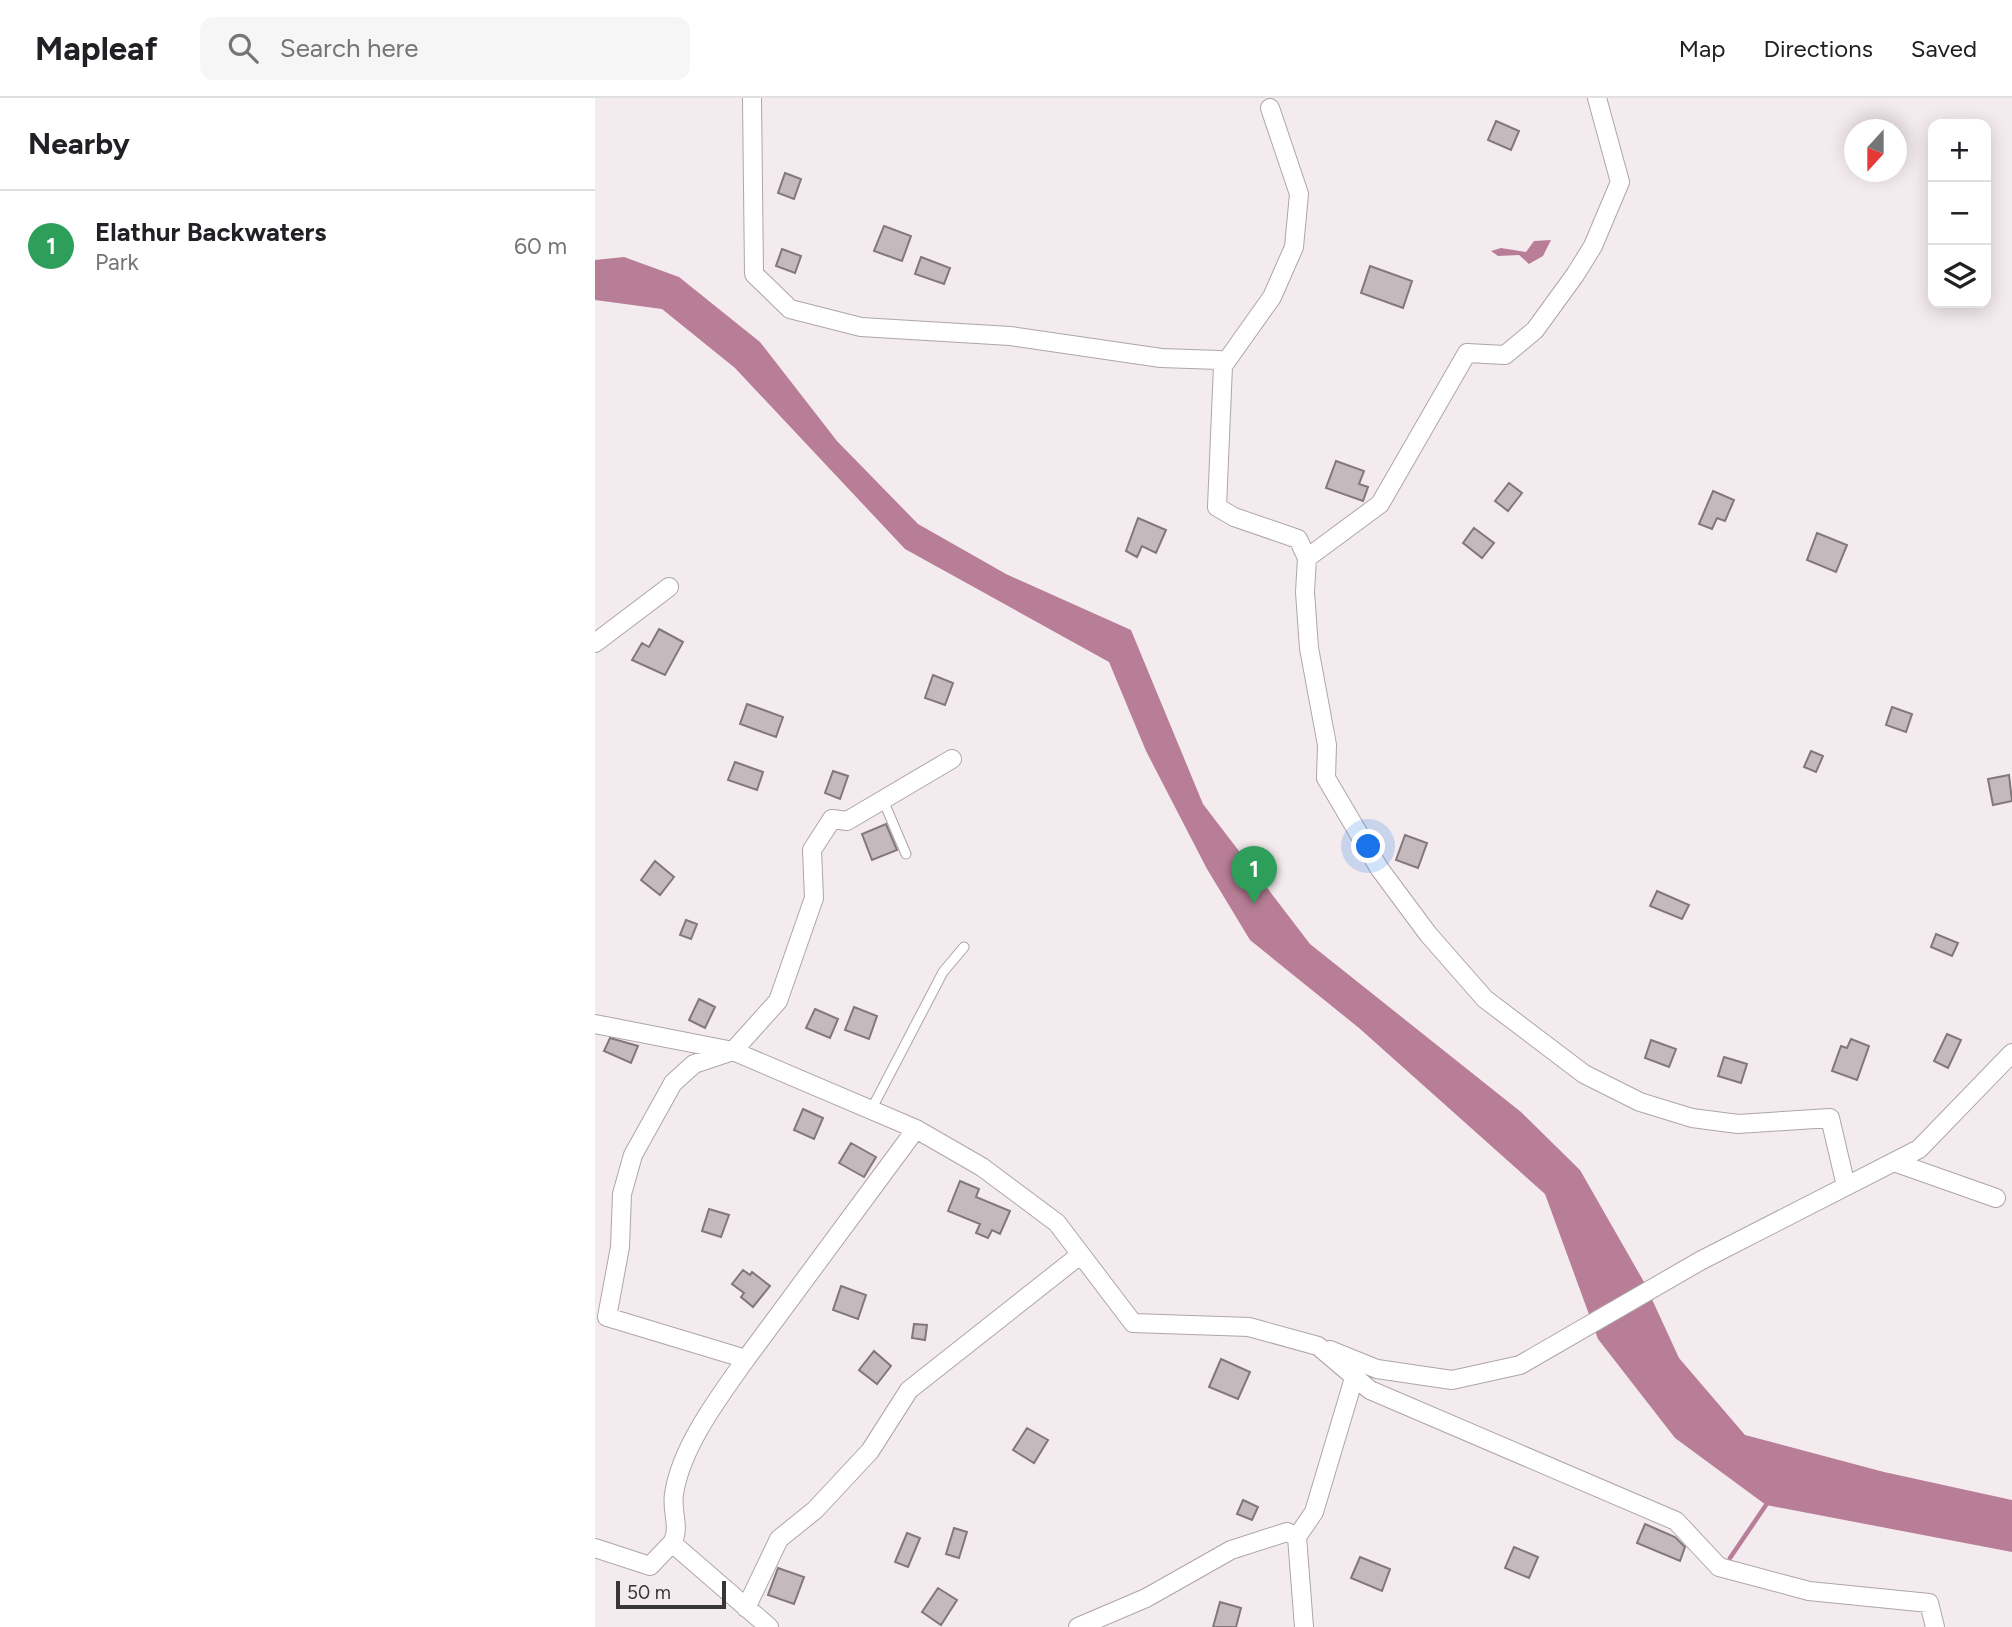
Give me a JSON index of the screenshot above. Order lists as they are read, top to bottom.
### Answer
{
  "scale_bar": "50 m",
  "north": "bottom",
  "page": {
    "header": "Mapleaf",
    "search": "Search here",
    "nav": ["Map", "Directions", "Saved"],
    "heading": "Nearby",
    "map_buttons": ["+", "−"],
    "list": [
      {
        "mark": "1",
        "name": "Elathur Backwaters",
        "note": "Park",
        "value": "60 m"
      }
    ],
    "pins": "1",
    "scale": "50 m"
  }
}
